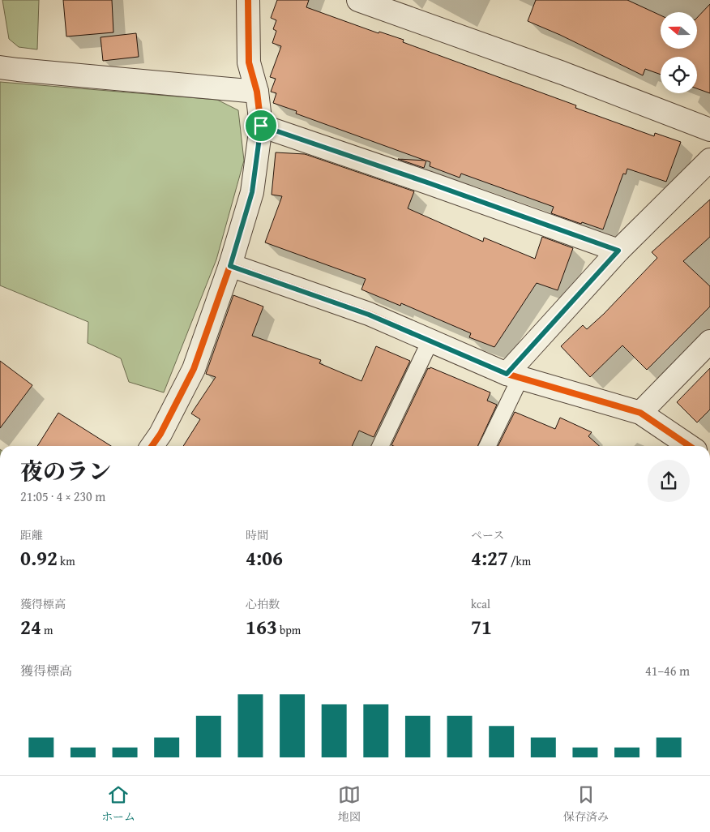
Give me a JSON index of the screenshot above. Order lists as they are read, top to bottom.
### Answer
{
  "north": "left",
  "page": {
    "heading": ["夜のラン", "21:05 · 4 × 230 m"],
    "stats": [
      ["距離", "0.92 km"],
      ["時間", "4:06"],
      ["ペース", "4:27 /km"],
      ["獲得標高", "24 m"],
      ["心拍数", "163 bpm"],
      ["kcal", "71"]
    ],
    "chart": ["獲得標高", "41–46 m"],
    "tabs": ["ホーム", "地図", "保存済み"]
  }
}
